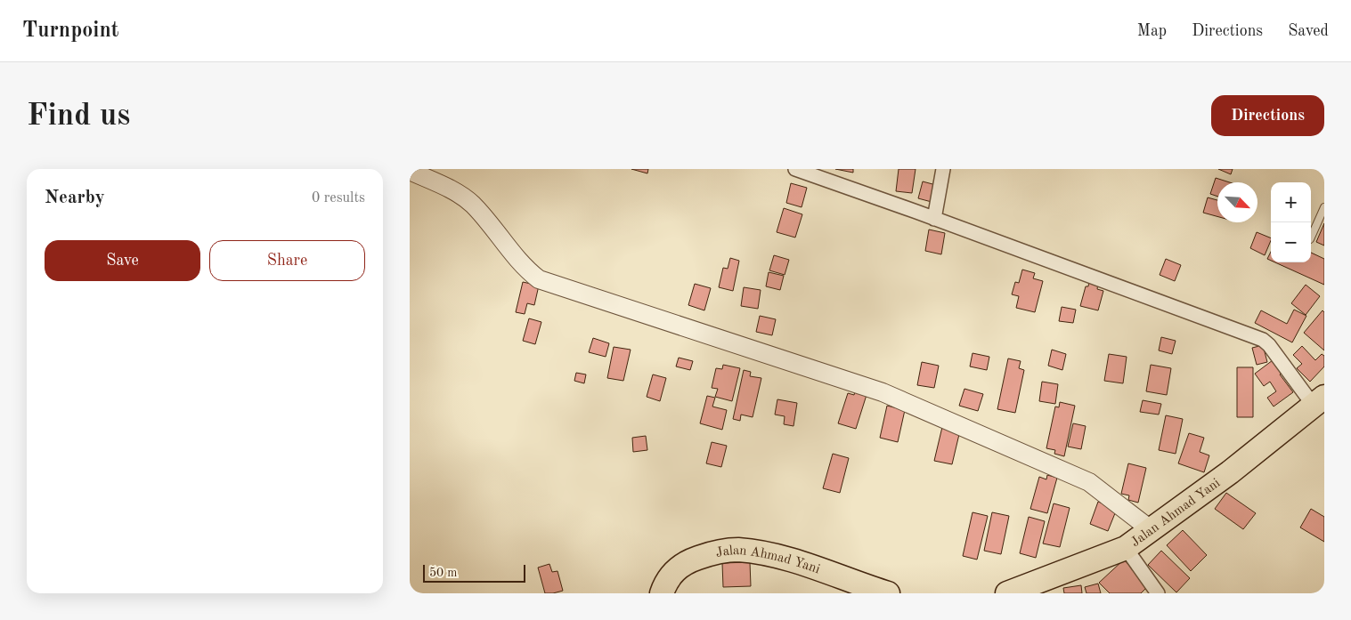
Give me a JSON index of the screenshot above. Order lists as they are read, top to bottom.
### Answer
{
  "streets": {
    "highway": ["Jalan Ahmad Yani"]
  },
  "scale_bar": "50 m",
  "north": "bottom right",
  "page": {
    "header": "Turnpoint",
    "nav": ["Map", "Directions", "Saved"],
    "buttons": [
      "Directions",
      ["Save", "Share"]
    ],
    "title": "Find us",
    "heading": ["Nearby", "0 results"],
    "map_buttons": ["+", "−"],
    "scale": "50 m"
  }
}
